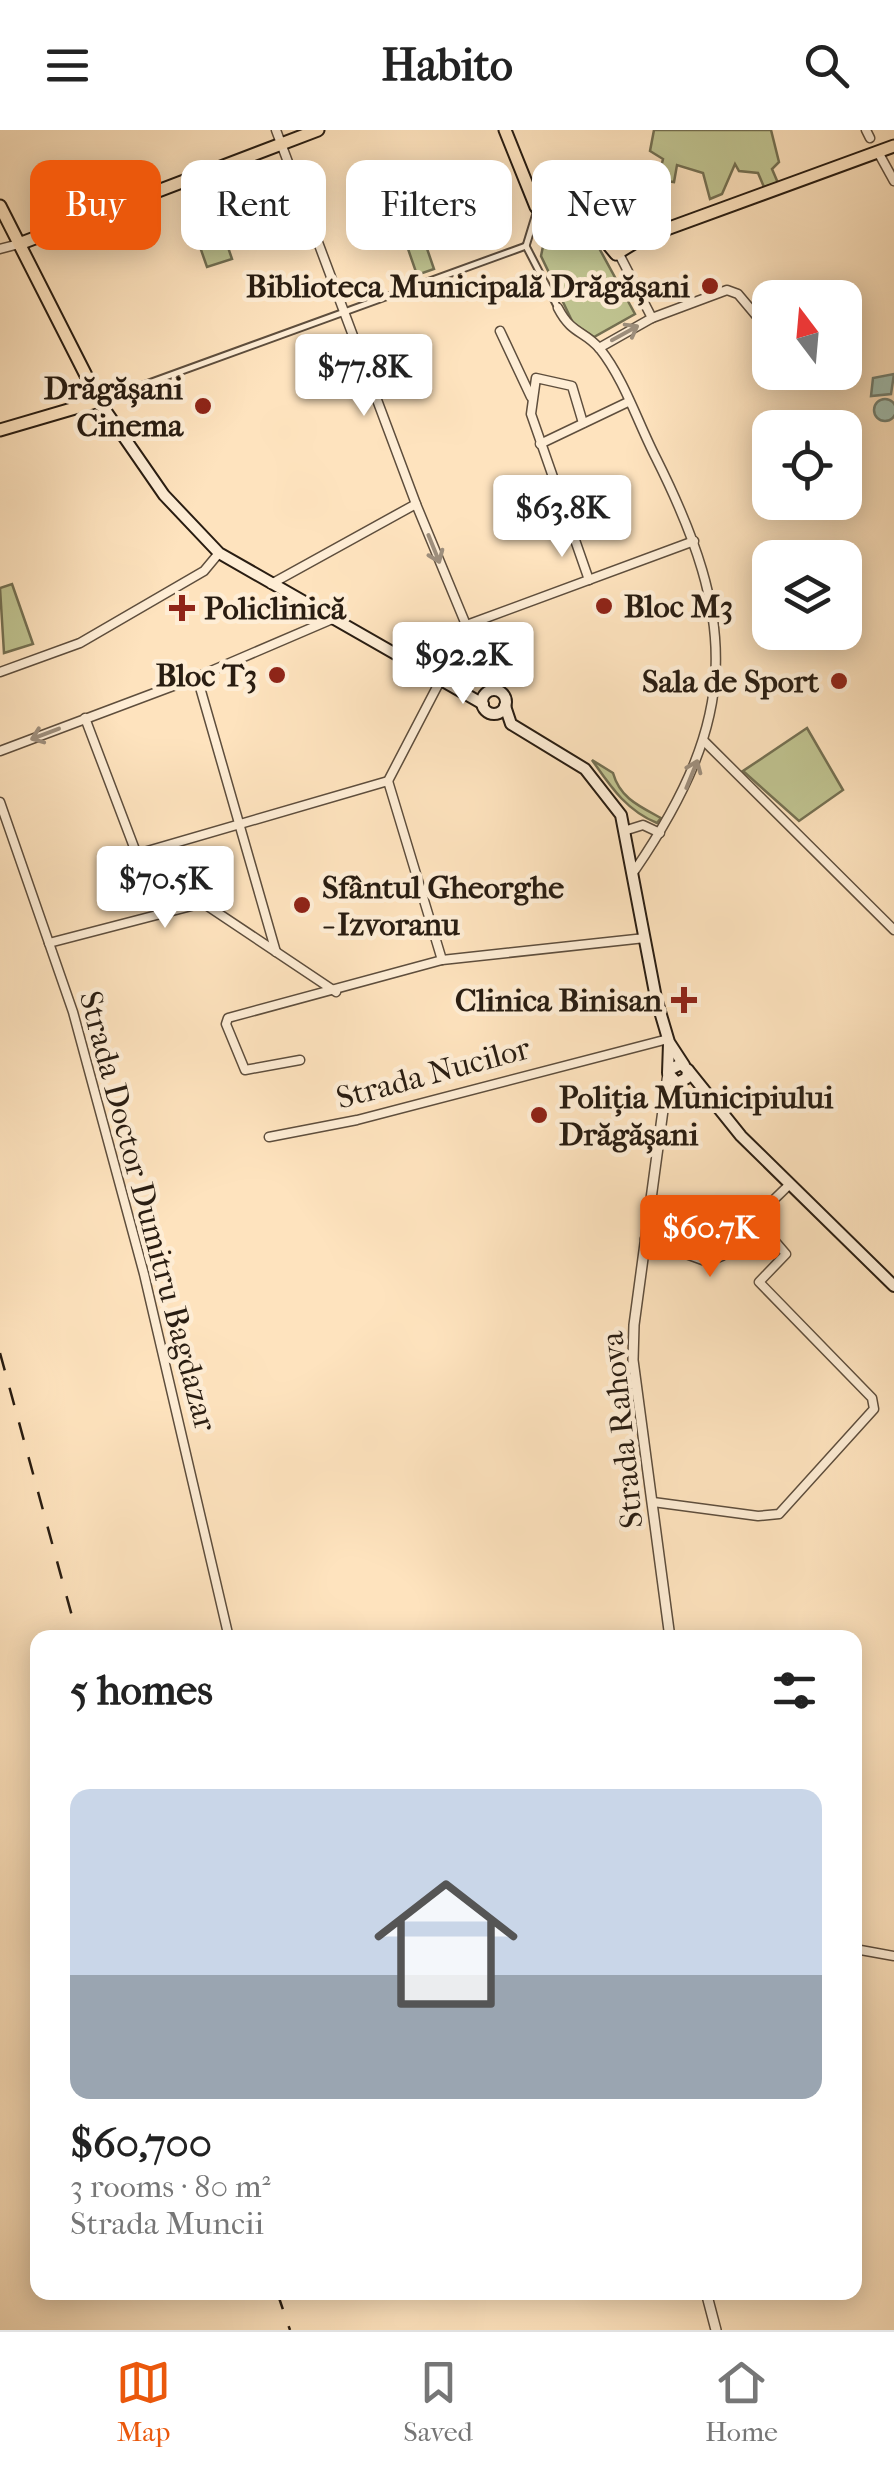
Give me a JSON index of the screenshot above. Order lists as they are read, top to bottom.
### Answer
{
  "streets": {
    "street": ["Strada Nucilor", "Strada Doctor Dumitru Bagdazar", "Strada Rahova"]
  },
  "places": {
    "other": [
      "Biblioteca Municipală Drăgășani",
      "Drăgășani Cinema",
      "Bloc M3",
      "Bloc T3",
      "Sala de Sport",
      "Sfântul Gheorghe - Izvoranu",
      "Poliția Municipiului Drăgășani"
    ],
    "health": ["Policlinică", "Clinica Binisan"]
  },
  "north": "top",
  "page": {
    "header": "Habito",
    "chip": [
      "Buy",
      "Rent",
      "Filters",
      "New"
    ],
    "price": [
      "$77.8K",
      "$63.8K",
      "$92.2K",
      "$70.5K",
      "$60.7K"
    ],
    "heading": "5 homes",
    "list": [
      {
        "name": "$60,700",
        "note": "3 rooms · 80 m² · Strada Muncii"
      }
    ],
    "tabs": ["Map", "Saved", "Home"]
  }
}
